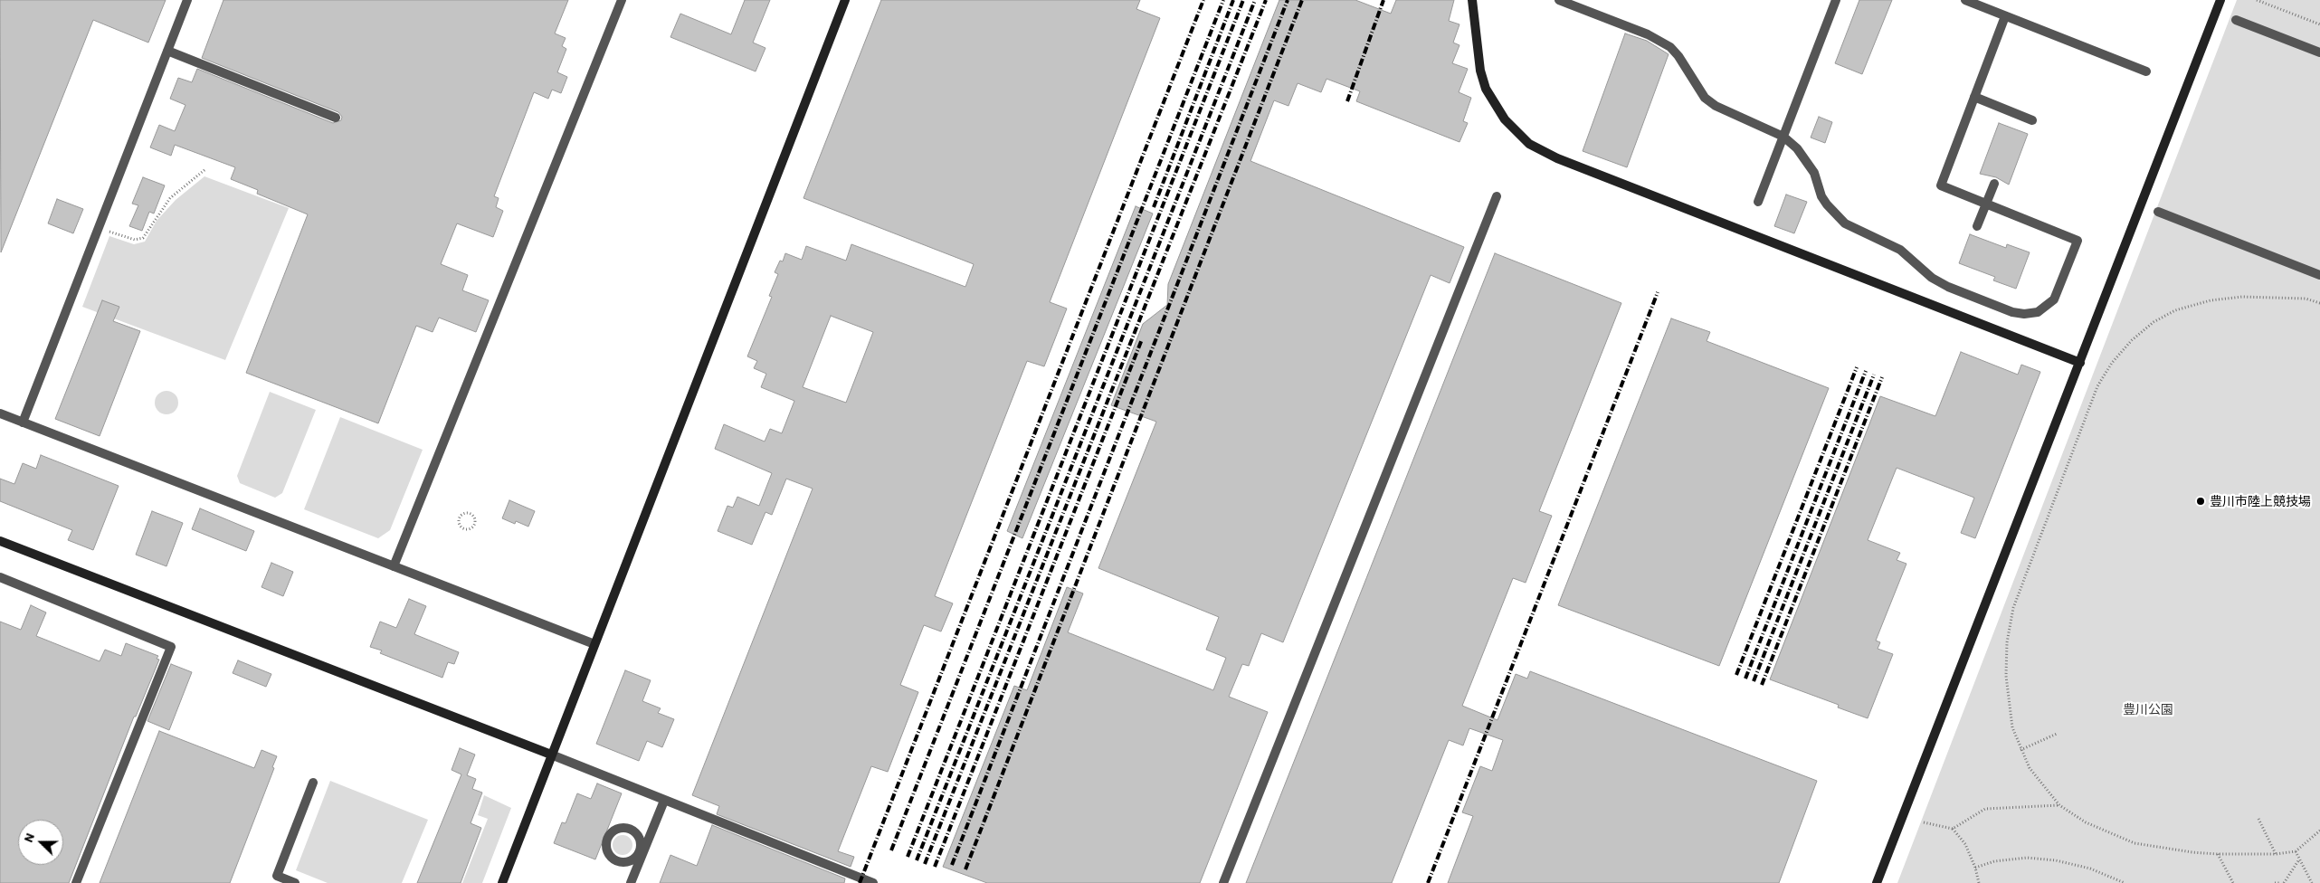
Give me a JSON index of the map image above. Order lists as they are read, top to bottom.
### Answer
{
  "parks": ["豊川公園"],
  "places": ["豊川市陸上競技場"],
  "north": "left"
}
